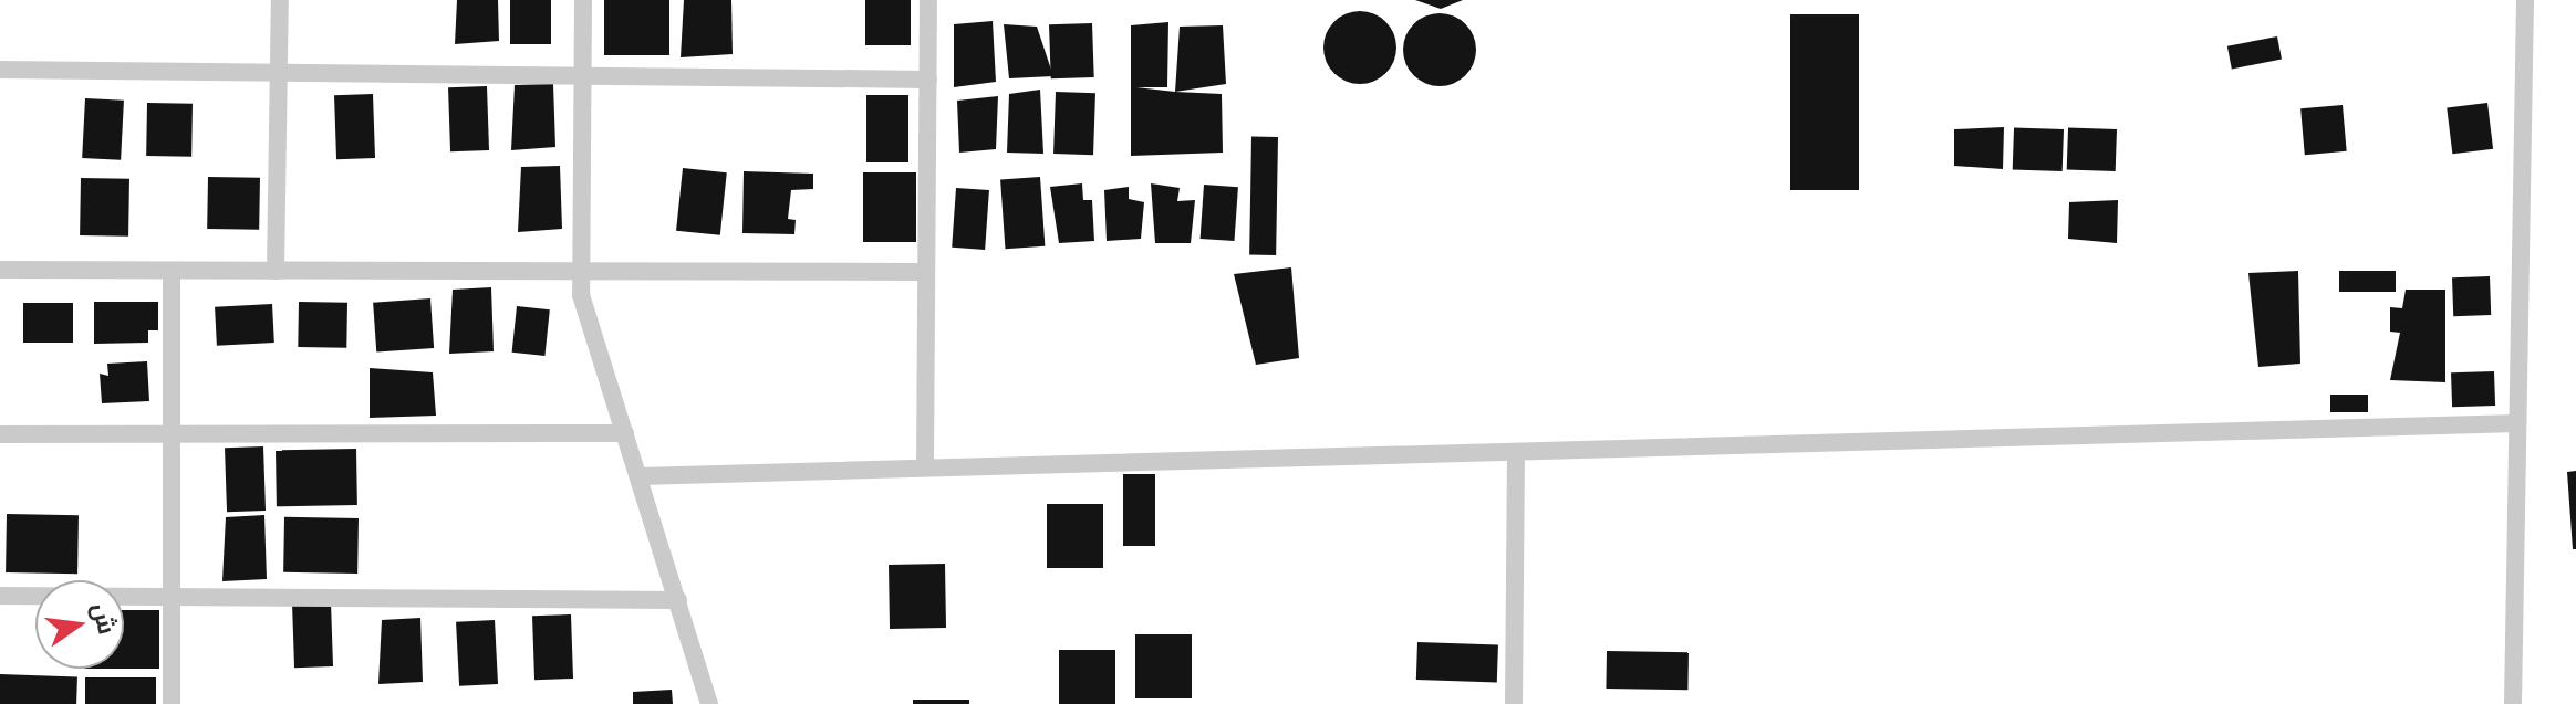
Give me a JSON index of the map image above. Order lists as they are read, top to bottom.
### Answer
{
  "north": "right"
}
